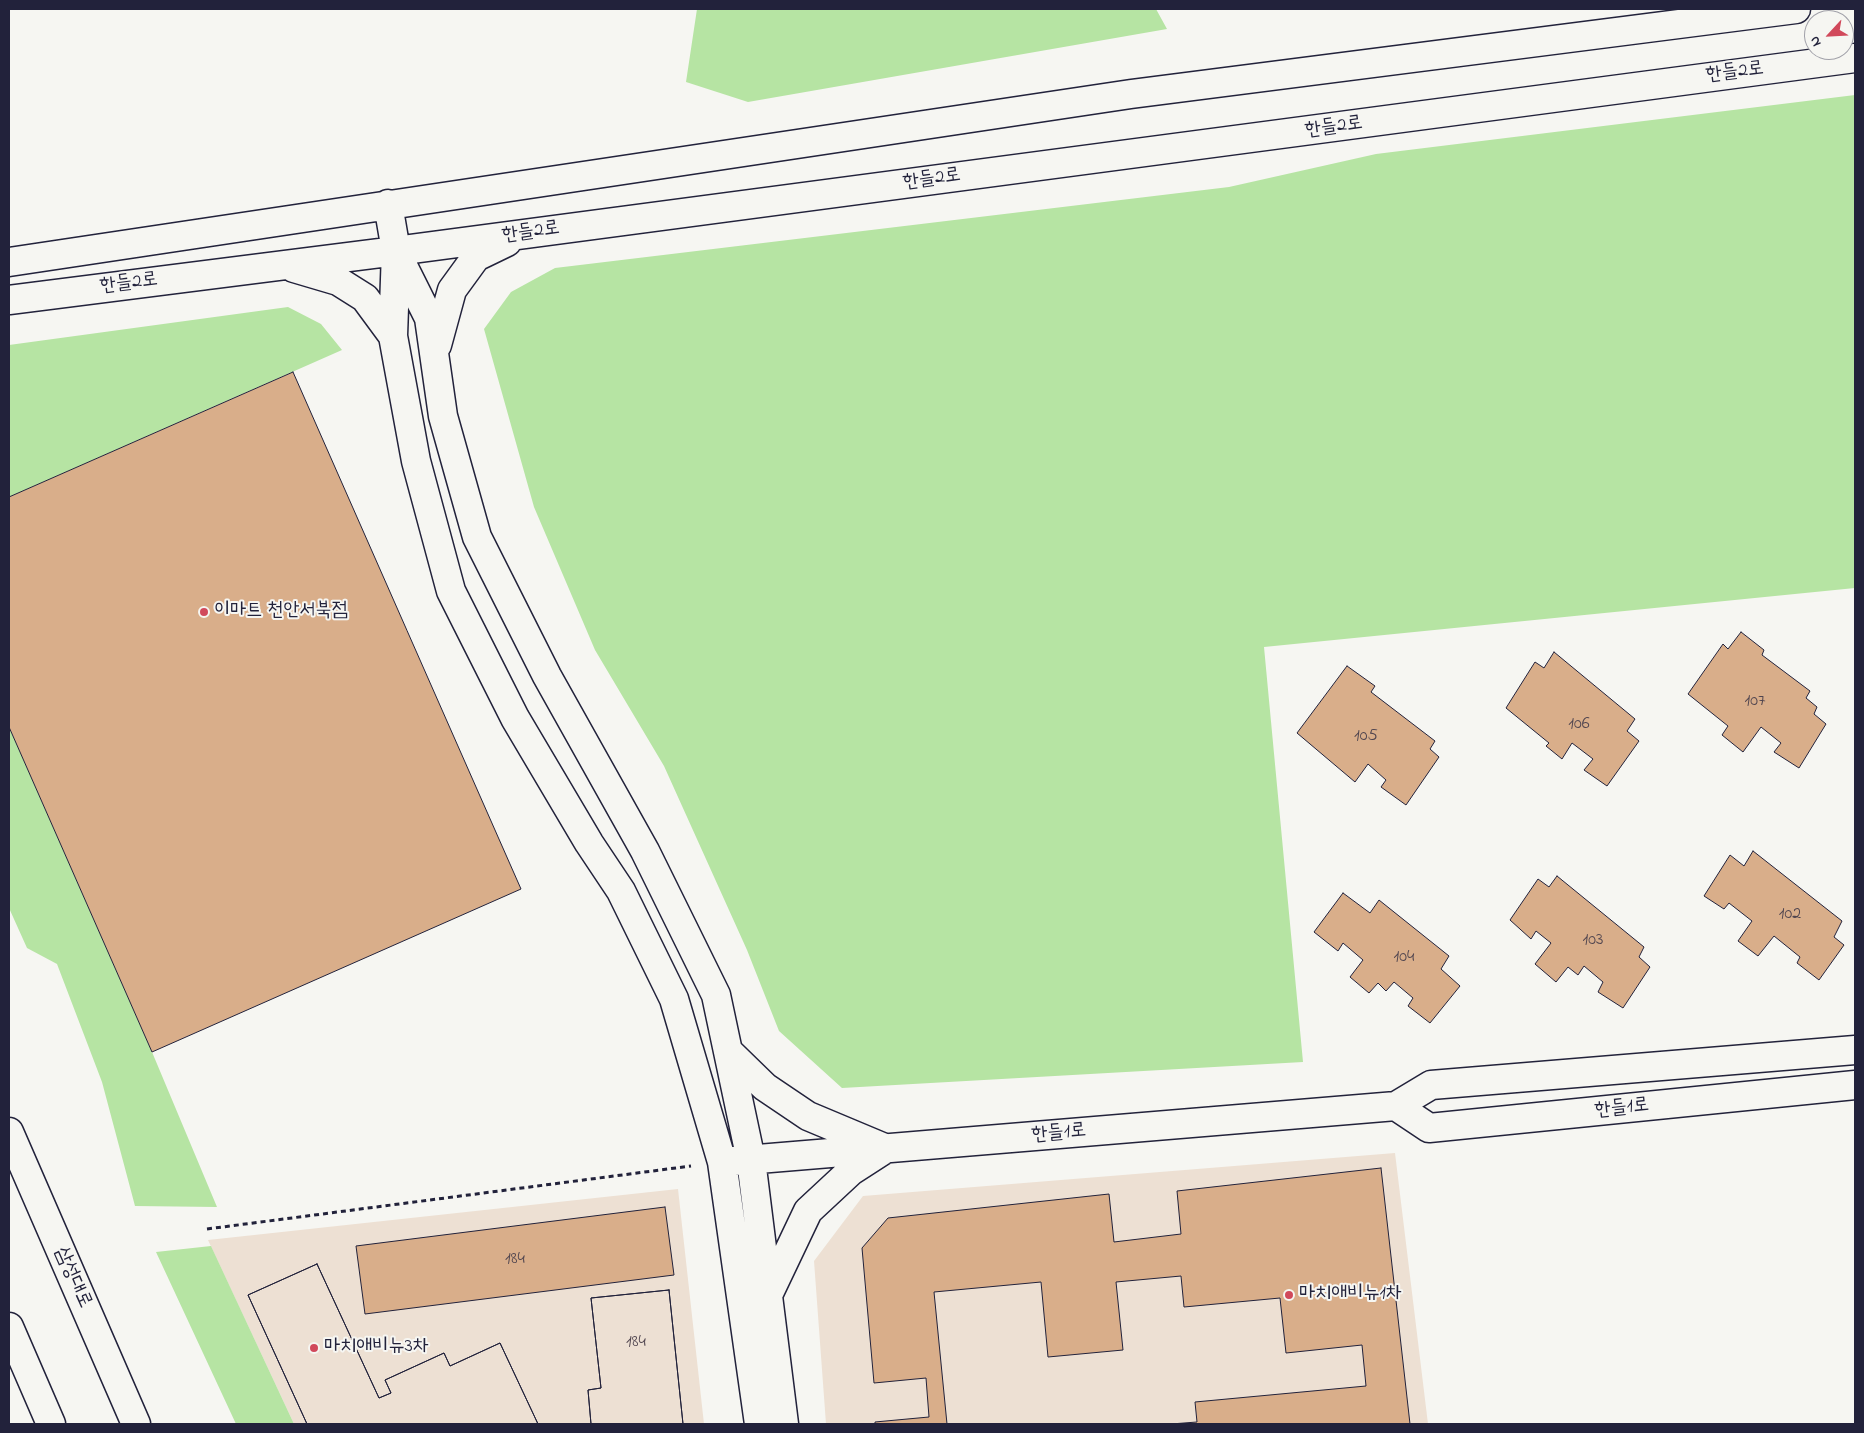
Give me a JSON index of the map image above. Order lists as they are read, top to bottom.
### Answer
{
  "streets": {
    "street": ["한들2로", "한들1로", "삼성대로"]
  },
  "places": ["이마트 천안서북점", "마치애비뉴1차", "마치애비뉴3차"],
  "house_numbers": [
    "107",
    "106",
    "105",
    "102",
    "103",
    "104",
    "184",
    "184"
  ],
  "north": "bottom left"
}
